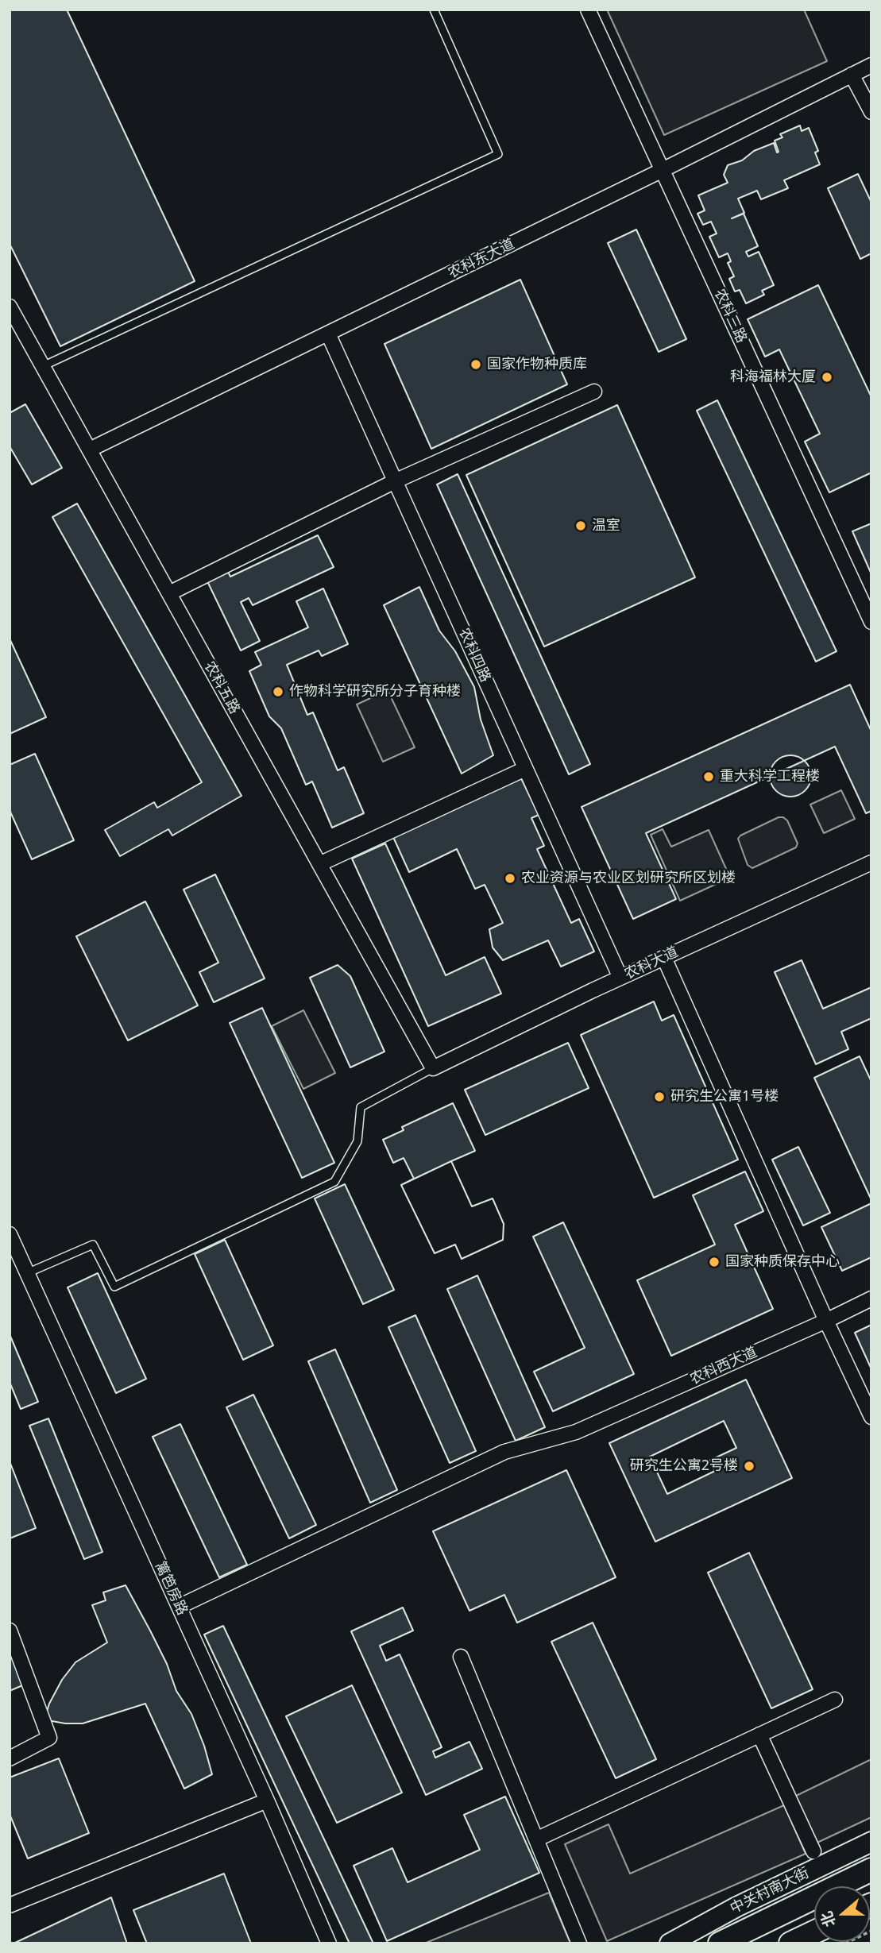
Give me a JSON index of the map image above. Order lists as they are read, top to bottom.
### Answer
{
  "streets": {
    "main road": ["中关村南大街"],
    "street": [
      "农科东大道",
      "农科三路",
      "农科四路",
      "农科五路",
      "农科大道",
      "农科西大道",
      "篱笆房路"
    ]
  },
  "crossings": [
    ["农科东大道", "农科三路"],
    ["农科东大道", "农科四路"],
    ["农科东大道", "农科五路"],
    ["农科四路", "农科大道"],
    ["农科五路", "农科大道"],
    ["农科西大道", "篱笆房路"]
  ],
  "places": [
    "国家作物种质库",
    "科海福林大厦",
    "温室",
    "作物科学研究所分子育种楼",
    "重大科学工程楼",
    "农业资源与农业区划研究所区划楼",
    "研究生公寓1号楼",
    "国家种质保存中心",
    "研究生公寓2号楼"
  ],
  "north": "left"
}
